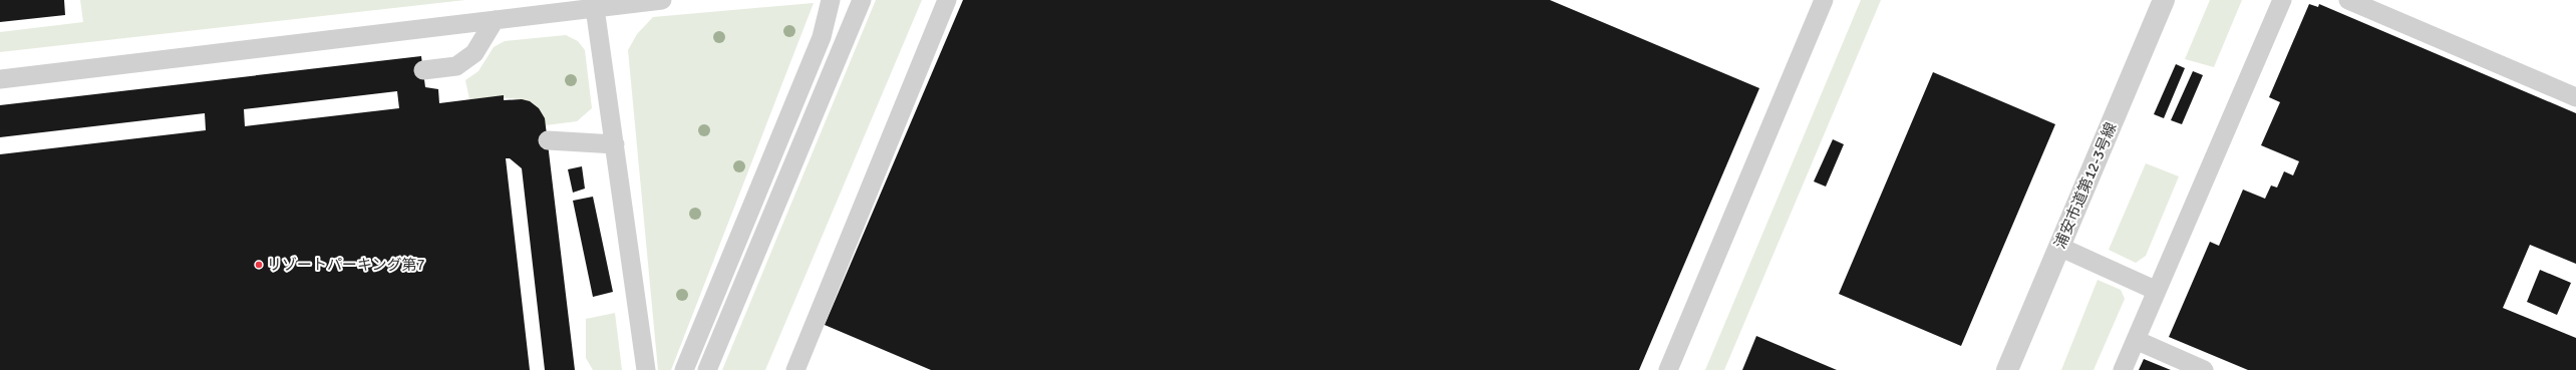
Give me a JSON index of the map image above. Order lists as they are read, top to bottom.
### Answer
{
  "streets": {
    "street": ["浦安市道第12-3号線"]
  },
  "places": ["リゾートパーキング第7"]
}
